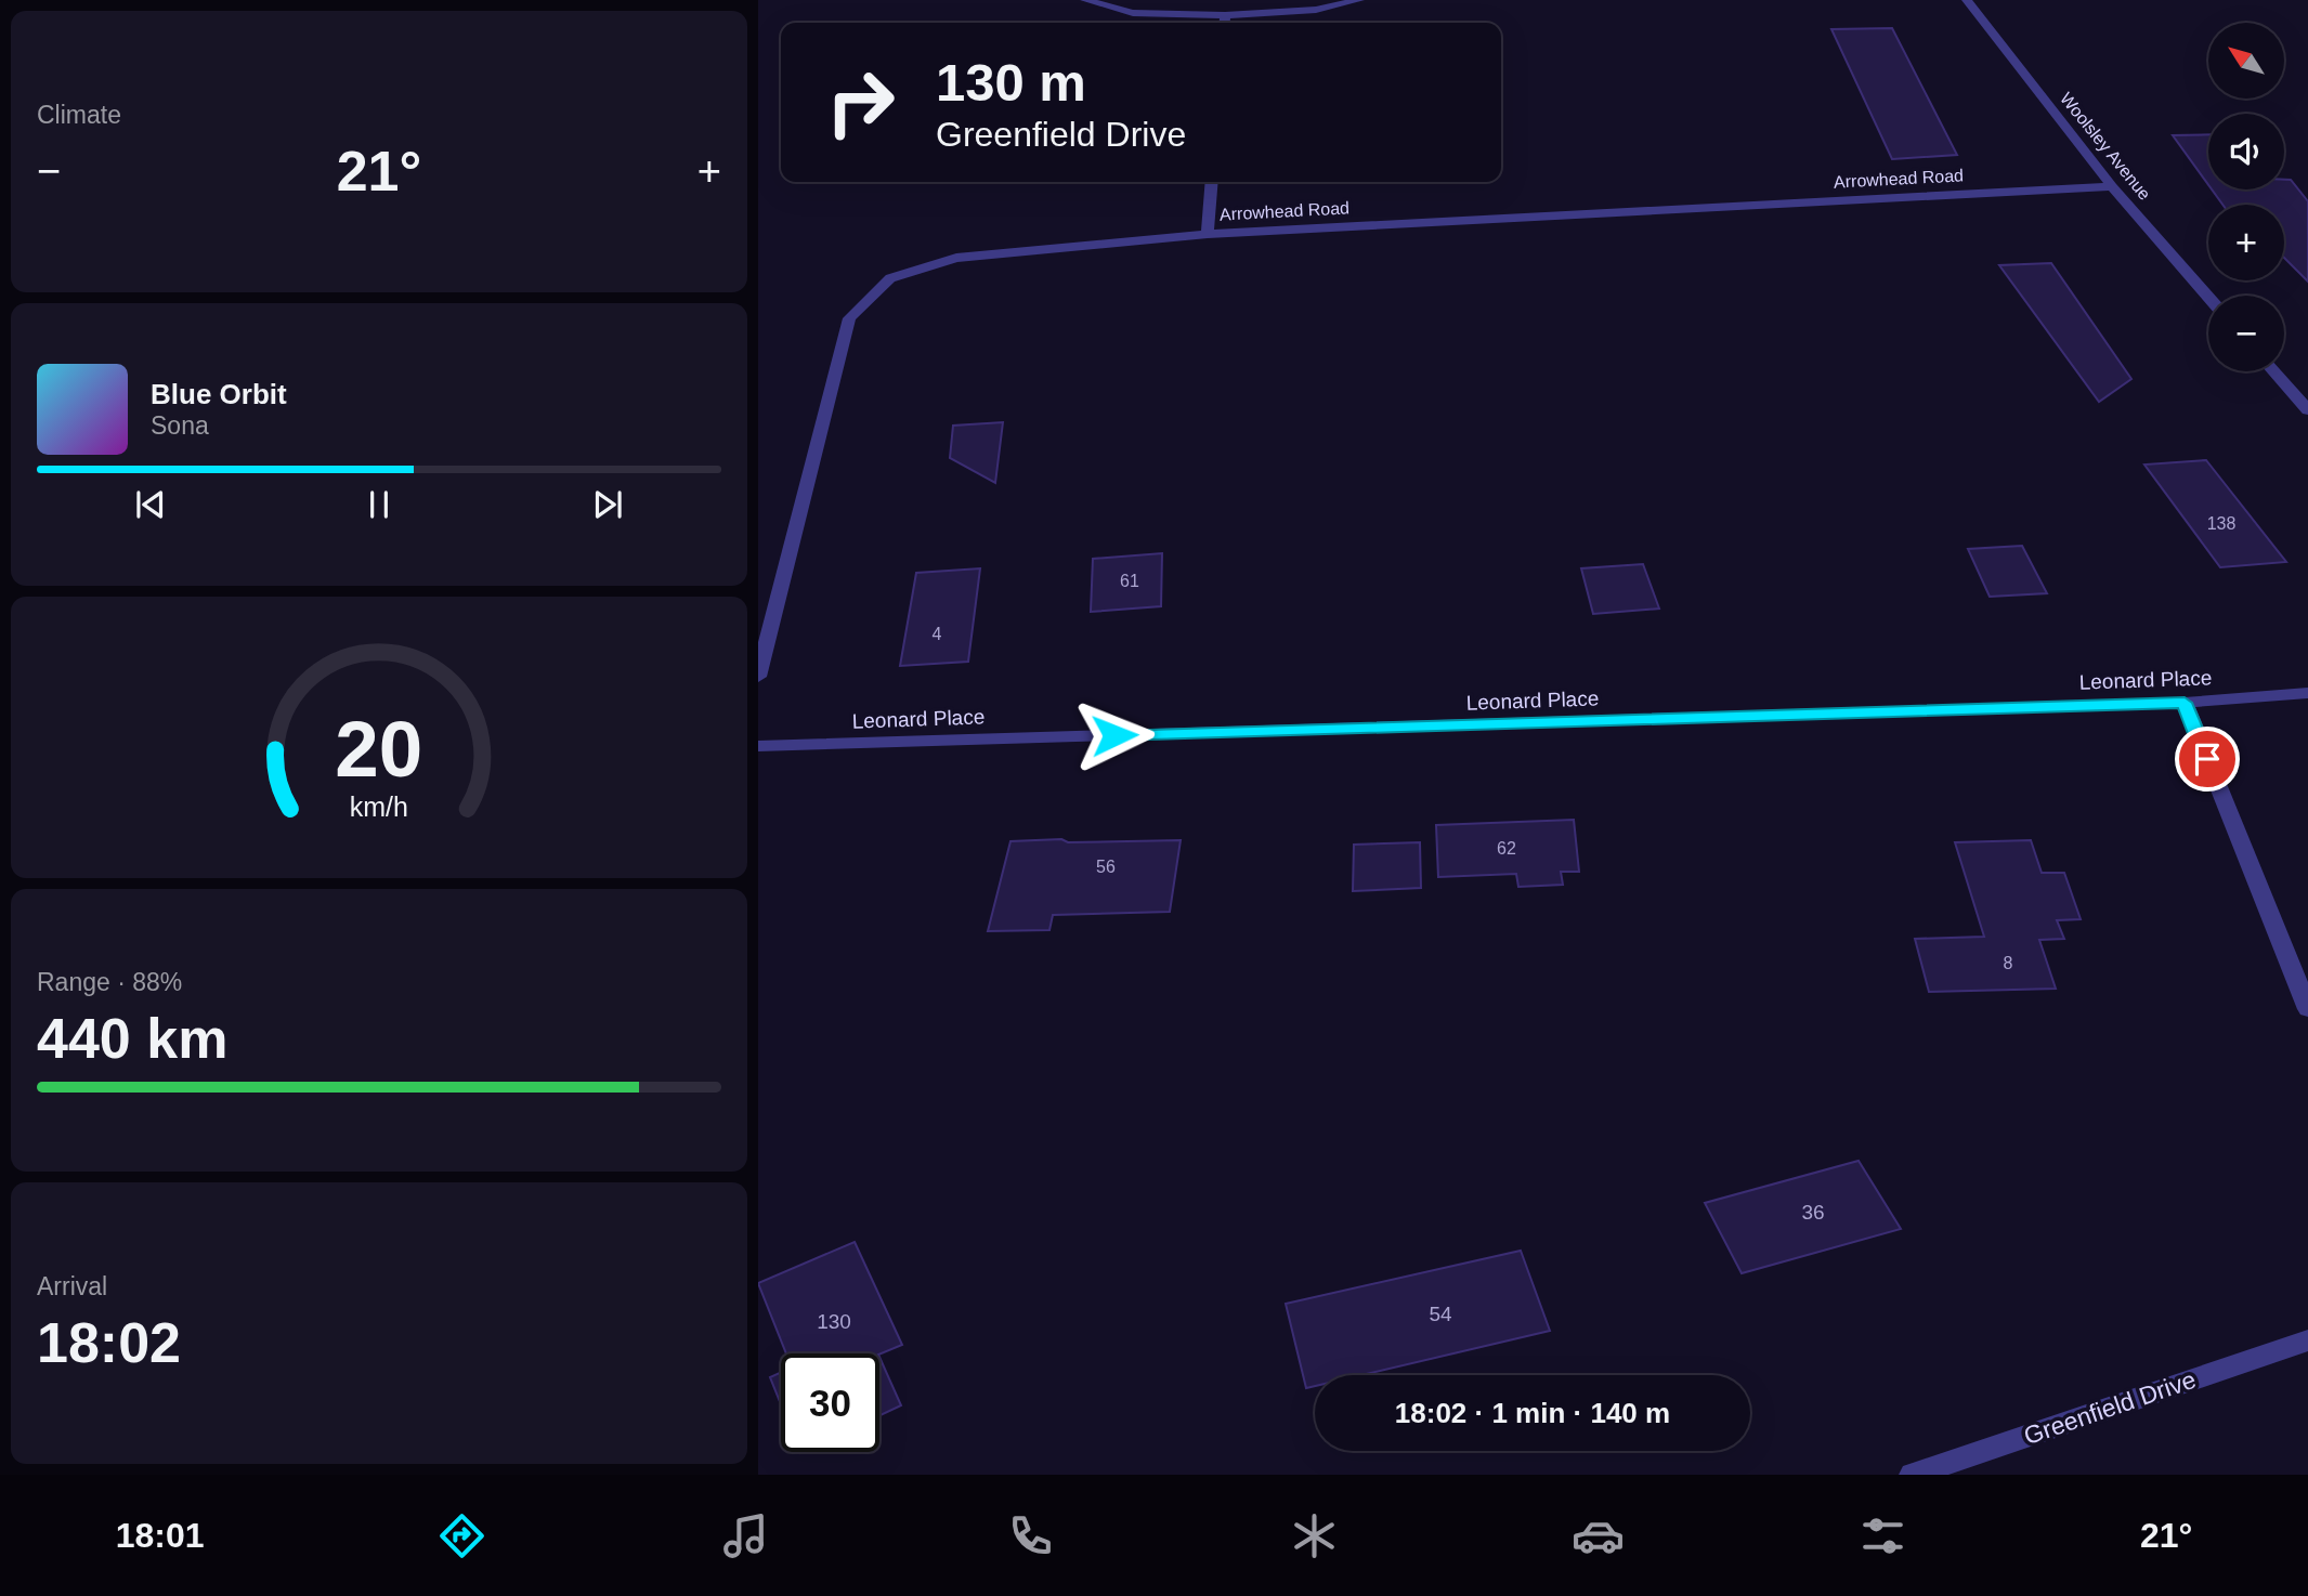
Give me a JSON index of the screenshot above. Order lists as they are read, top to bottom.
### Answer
{
  "streets": {
    "street": [
      "Woolsley Avenue",
      "Arrowhead Road",
      "Leonard Place",
      "Greenfield Drive"
    ]
  },
  "crossings": [
    ["Woolsley Avenue", "Arrowhead Road"]
  ],
  "house_numbers": [
    "138",
    "61",
    "4",
    "62",
    "56",
    "8",
    "36",
    "54",
    "130"
  ],
  "north": "top left",
  "page": {
    "tile": [
      "Climate",
      ["Range · 88%", "440 km"],
      ["Arrival", "18:02"]
    ],
    "map_buttons": ["+", "−"],
    "turn": ["130 m", "Greenfield Drive"],
    "heat": ["−", "21°", "+"],
    "song": ["Blue Orbit", "Sona"],
    "limit": "30",
    "trip": "18:02 · 1 min · 140 m",
    "tabs": ["18:01", "21°"],
    "gauge": ["20", "km/h"]
  }
}
